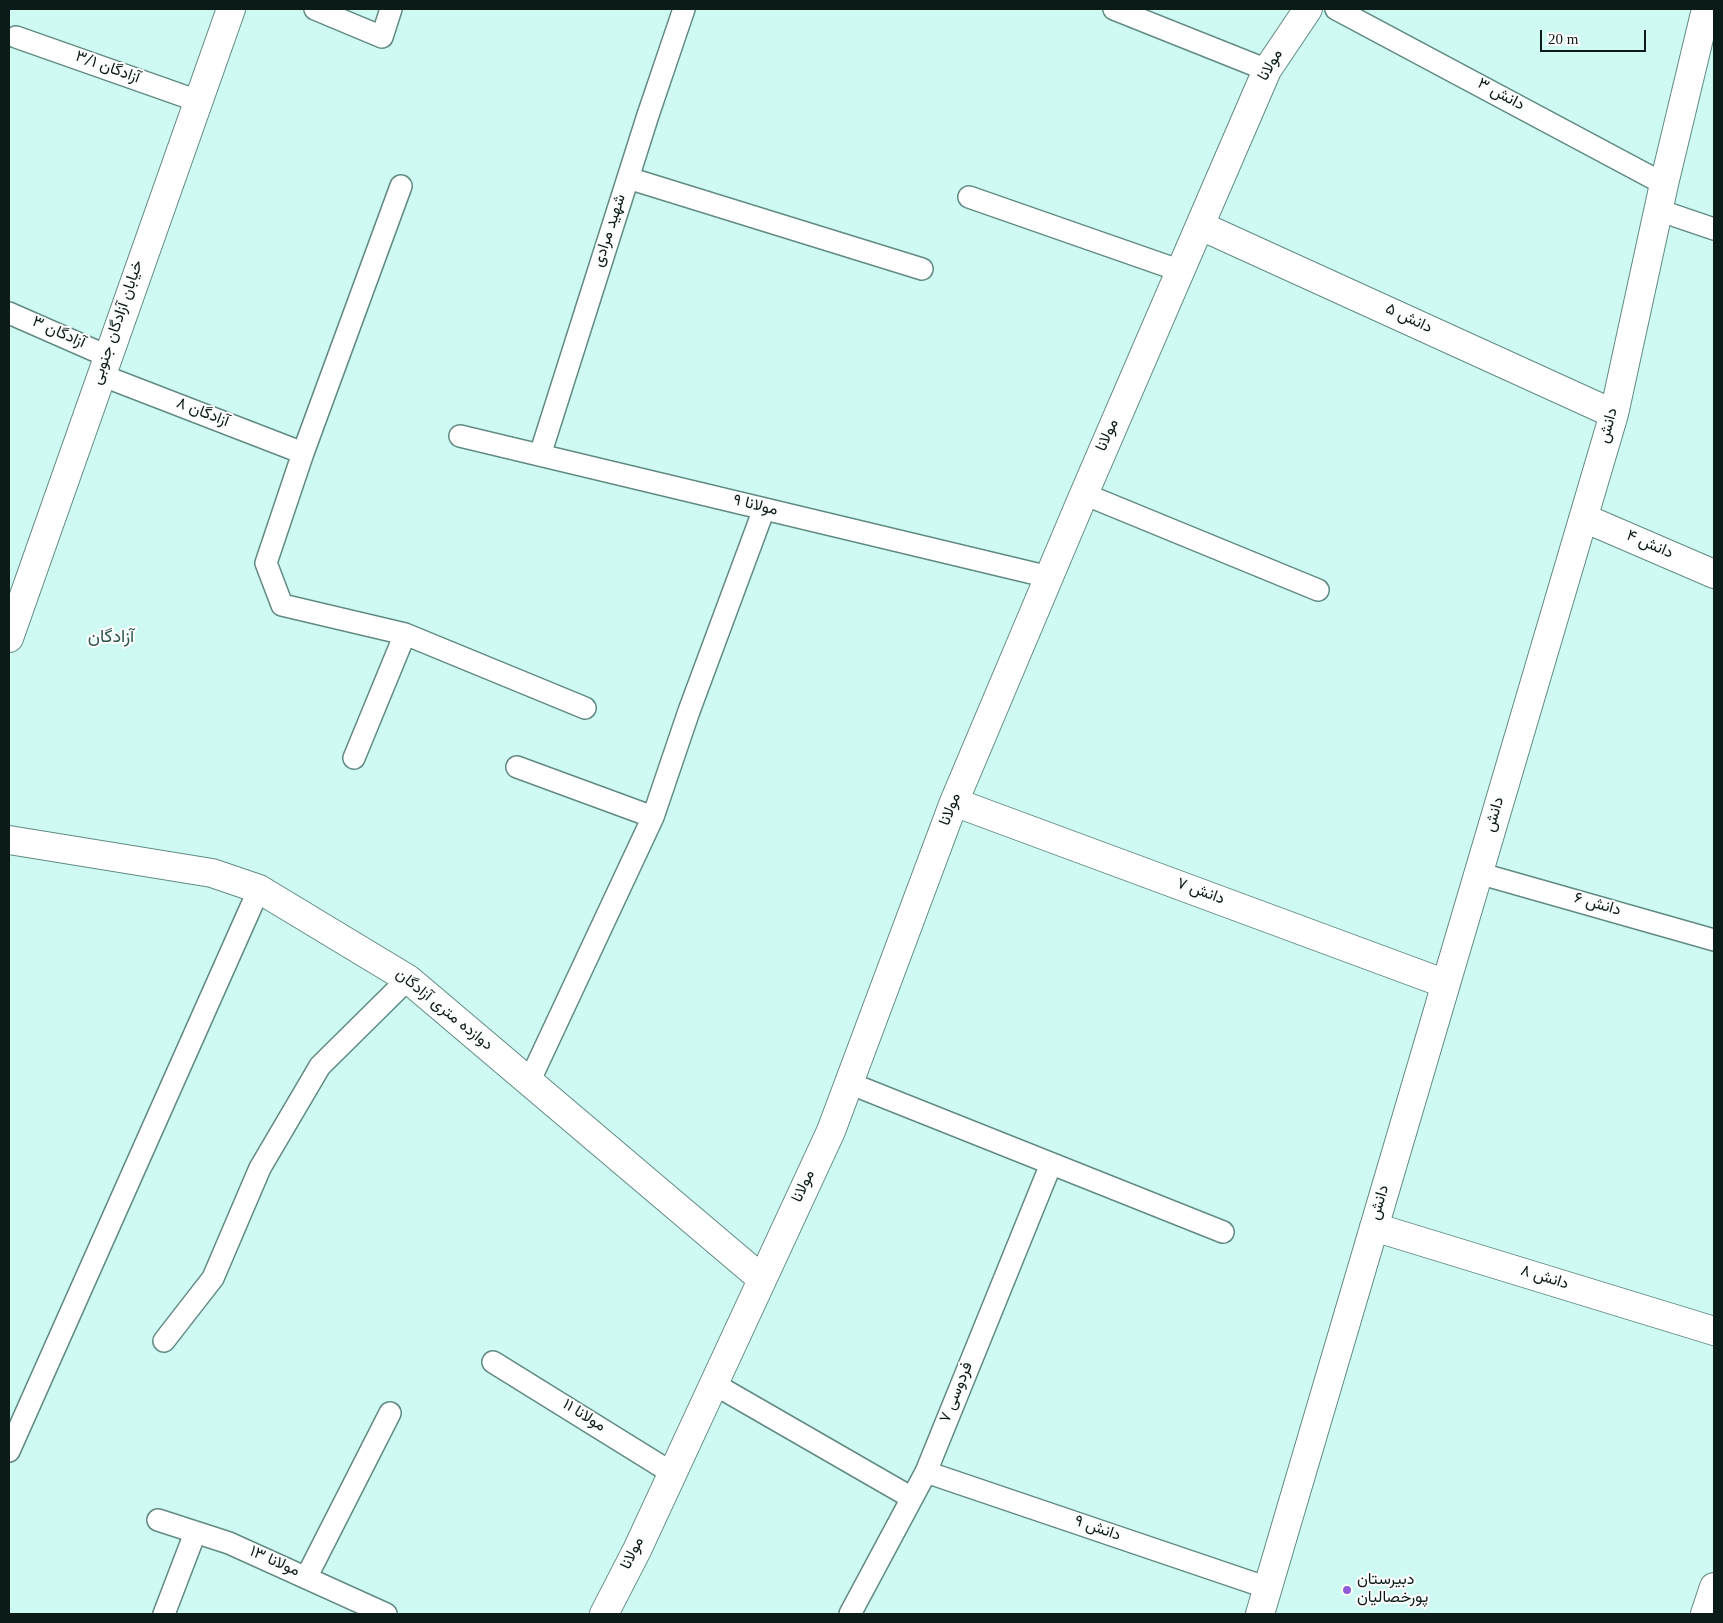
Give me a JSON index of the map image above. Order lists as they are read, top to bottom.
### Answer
{
  "streets": {
    "street": [
      "مولانا",
      "دانش ۵",
      "خیابان آزادگان جنوبی",
      "دانش",
      "دانش ۴",
      "دانش ۷",
      "دوازده متری آزادگان",
      "دانش ۸"
    ],
    "lane": [
      "آزادگان ۳/۱",
      "دانش ۳",
      "شهید مرادی",
      "آزادگان ۳",
      "آزادگان ۸",
      "مولانا ۹",
      "دانش ۶",
      "فردوسی ۷",
      "مولانا ۱۱",
      "دانش ۹",
      "مولانا ۱۳"
    ]
  },
  "crossings": [
    ["مولانا", "دانش ۵"],
    ["مولانا", "مولانا ۹"],
    ["مولانا", "دانش ۷"],
    ["مولانا", "دوازده متری آزادگان"],
    ["مولانا", "مولانا ۱۱"],
    ["آزادگان ۳/۱", "خیابان آزادگان جنوبی"],
    ["دانش ۳", "دانش"],
    ["شهید مرادی", "مولانا ۹"],
    ["دانش ۵", "دانش"],
    ["خیابان آزادگان جنوبی", "آزادگان ۳"],
    ["خیابان آزادگان جنوبی", "آزادگان ۸"],
    ["آزادگان ۳", "آزادگان ۸"],
    ["دانش", "دانش ۴"],
    ["دانش", "دانش ۷"],
    ["دانش", "دانش ۶"],
    ["دانش", "دانش ۸"],
    ["دانش", "دانش ۹"],
    ["فردوسی ۷", "دانش ۹"]
  ],
  "districts": ["آزادگان"],
  "places": ["دبیرستان پورخصالیان"],
  "scale_bar": "20 m"
}
